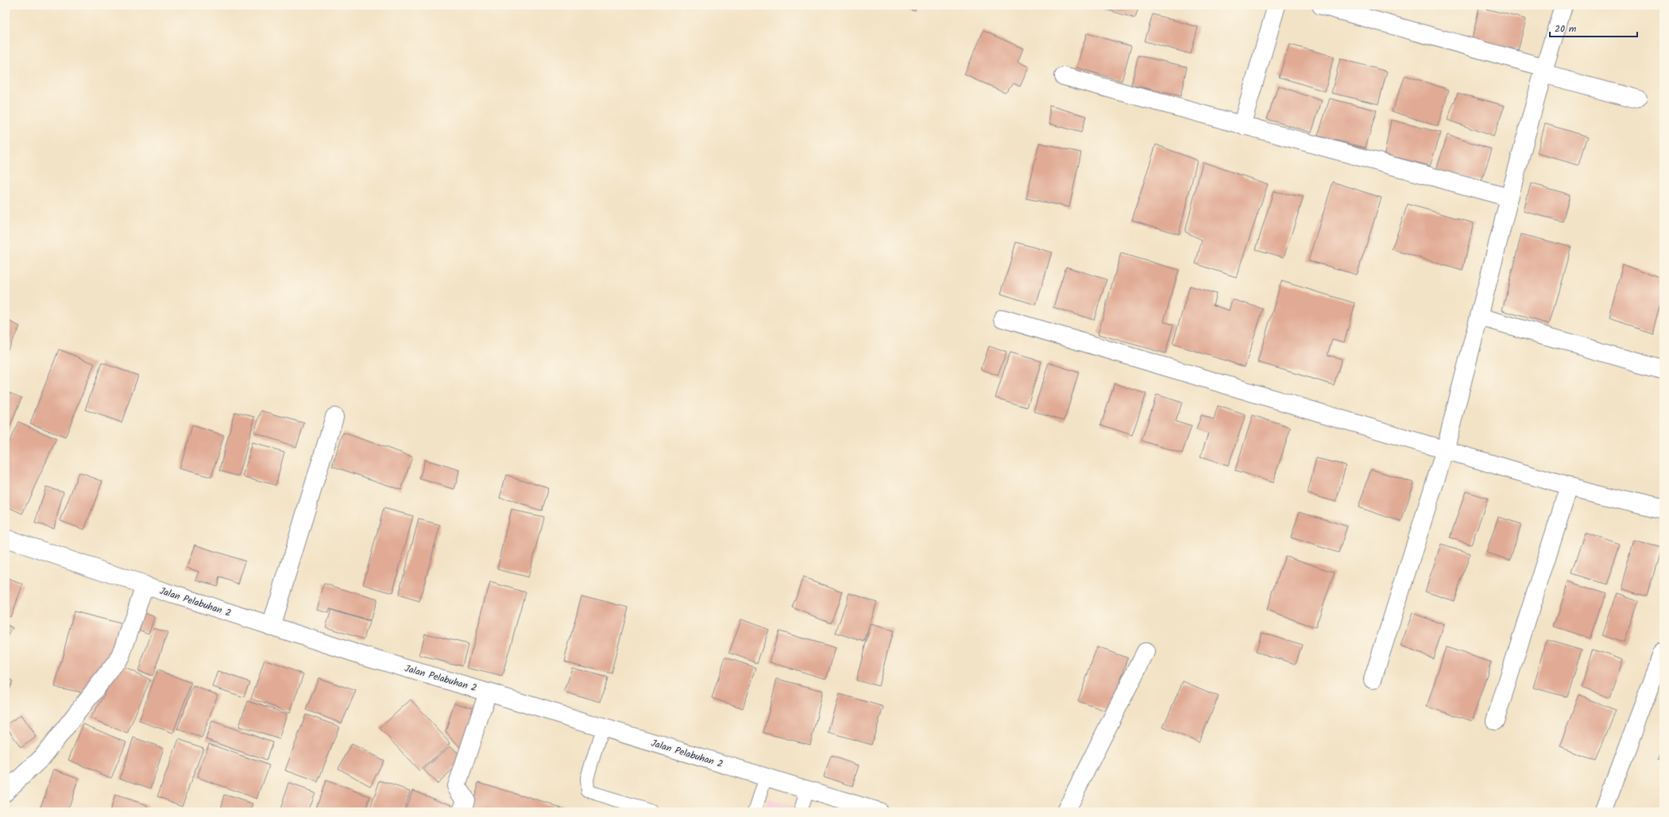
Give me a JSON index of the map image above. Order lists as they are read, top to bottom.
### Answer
{
  "streets": {
    "street": ["Jalan Pelabuhan 2"]
  },
  "scale_bar": "20 m"
}
